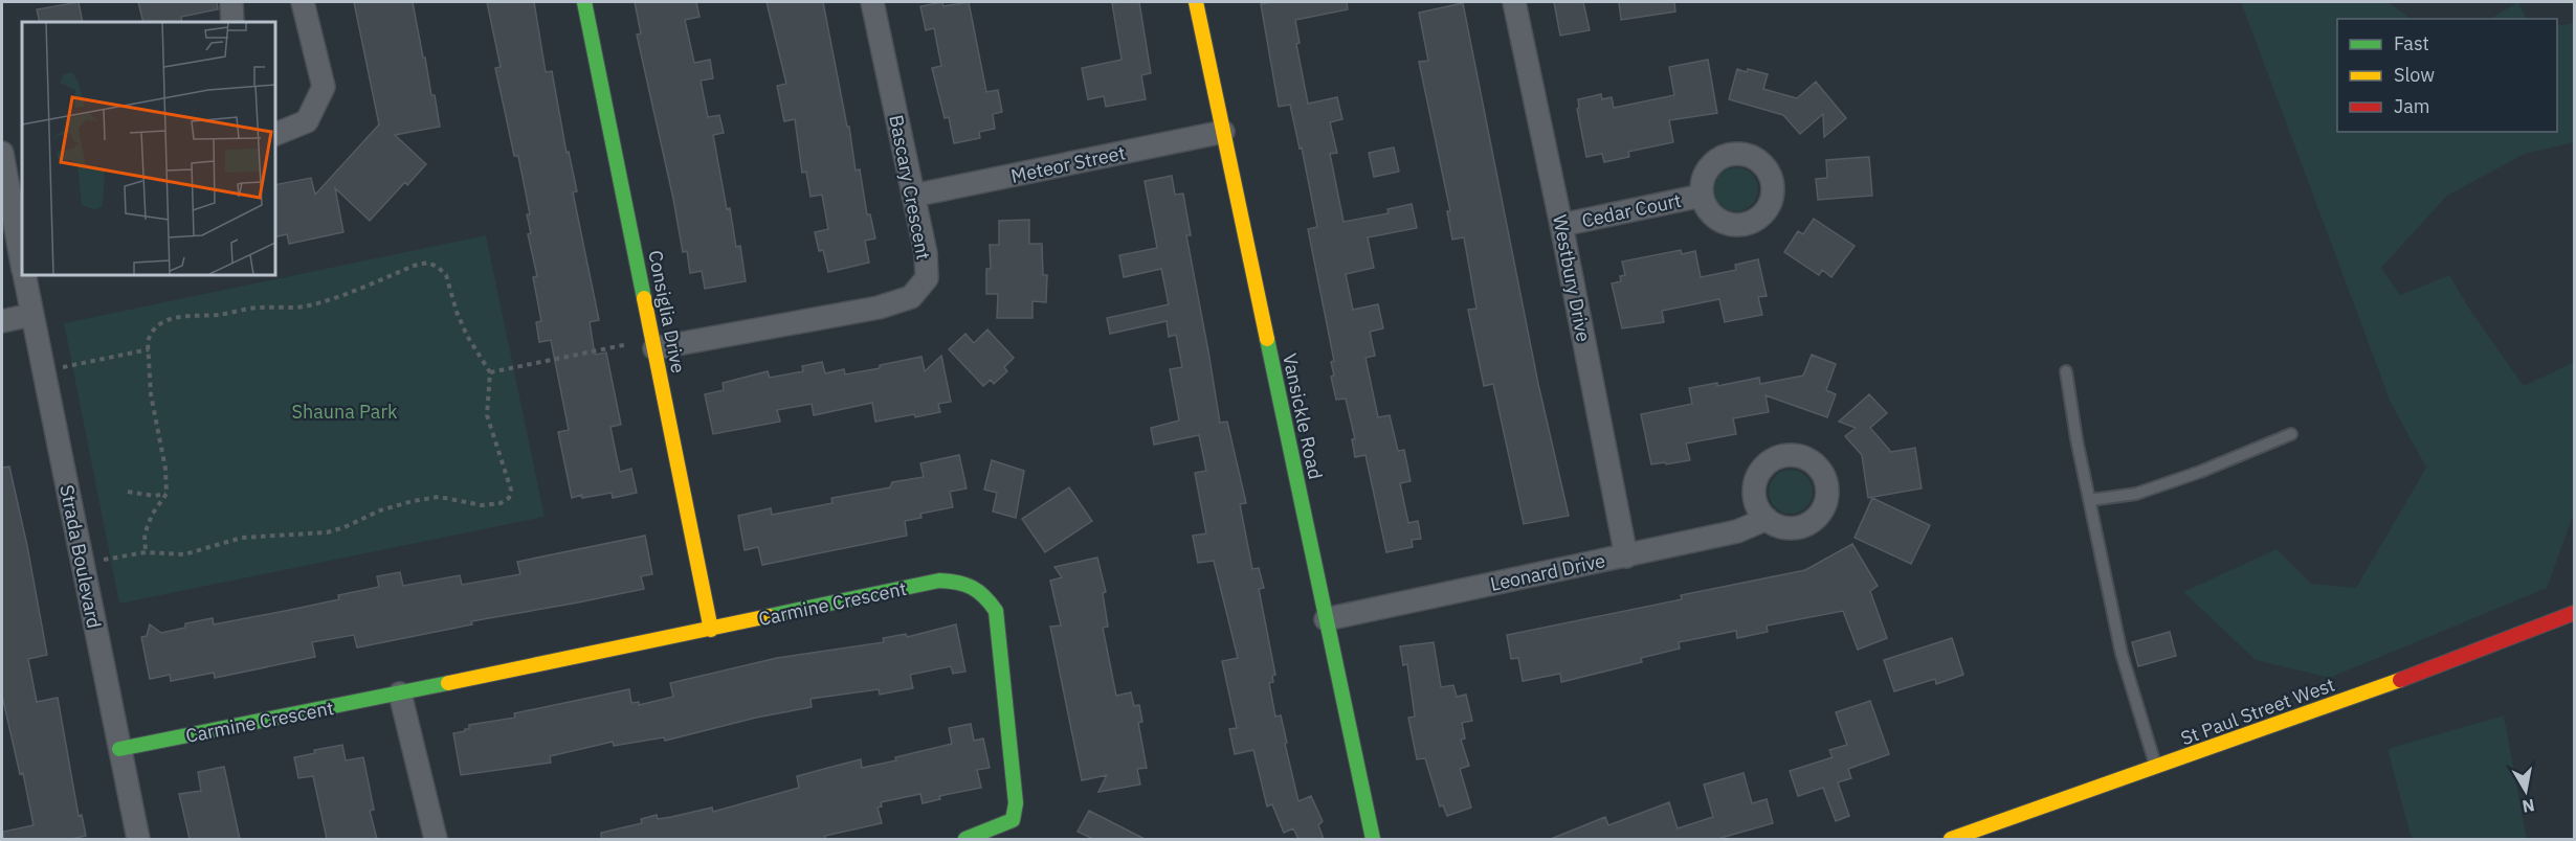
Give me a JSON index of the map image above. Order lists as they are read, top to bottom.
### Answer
{
  "streets": {
    "street": [
      "Meteor Street",
      "Bascary Crescent",
      "Cedar Court",
      "Westbury Drive",
      "Consiglia Drive",
      "Vansickle Road",
      "Strada Boulevard",
      "Leonard Drive",
      "Carmine Crescent",
      "St Paul Street West"
    ]
  },
  "crossings": [
    ["Meteor Street", "Bascary Crescent"],
    ["Meteor Street", "Vansickle Road"],
    ["Bascary Crescent", "Consiglia Drive"],
    ["Cedar Court", "Westbury Drive"],
    ["Westbury Drive", "Leonard Drive"],
    ["Consiglia Drive", "Carmine Crescent"],
    ["Vansickle Road", "Leonard Drive"],
    ["Strada Boulevard", "Carmine Crescent"]
  ],
  "parks": ["Shauna Park"],
  "legend": ["Fast", "Slow", "Jam"],
  "north": "bottom"
}
